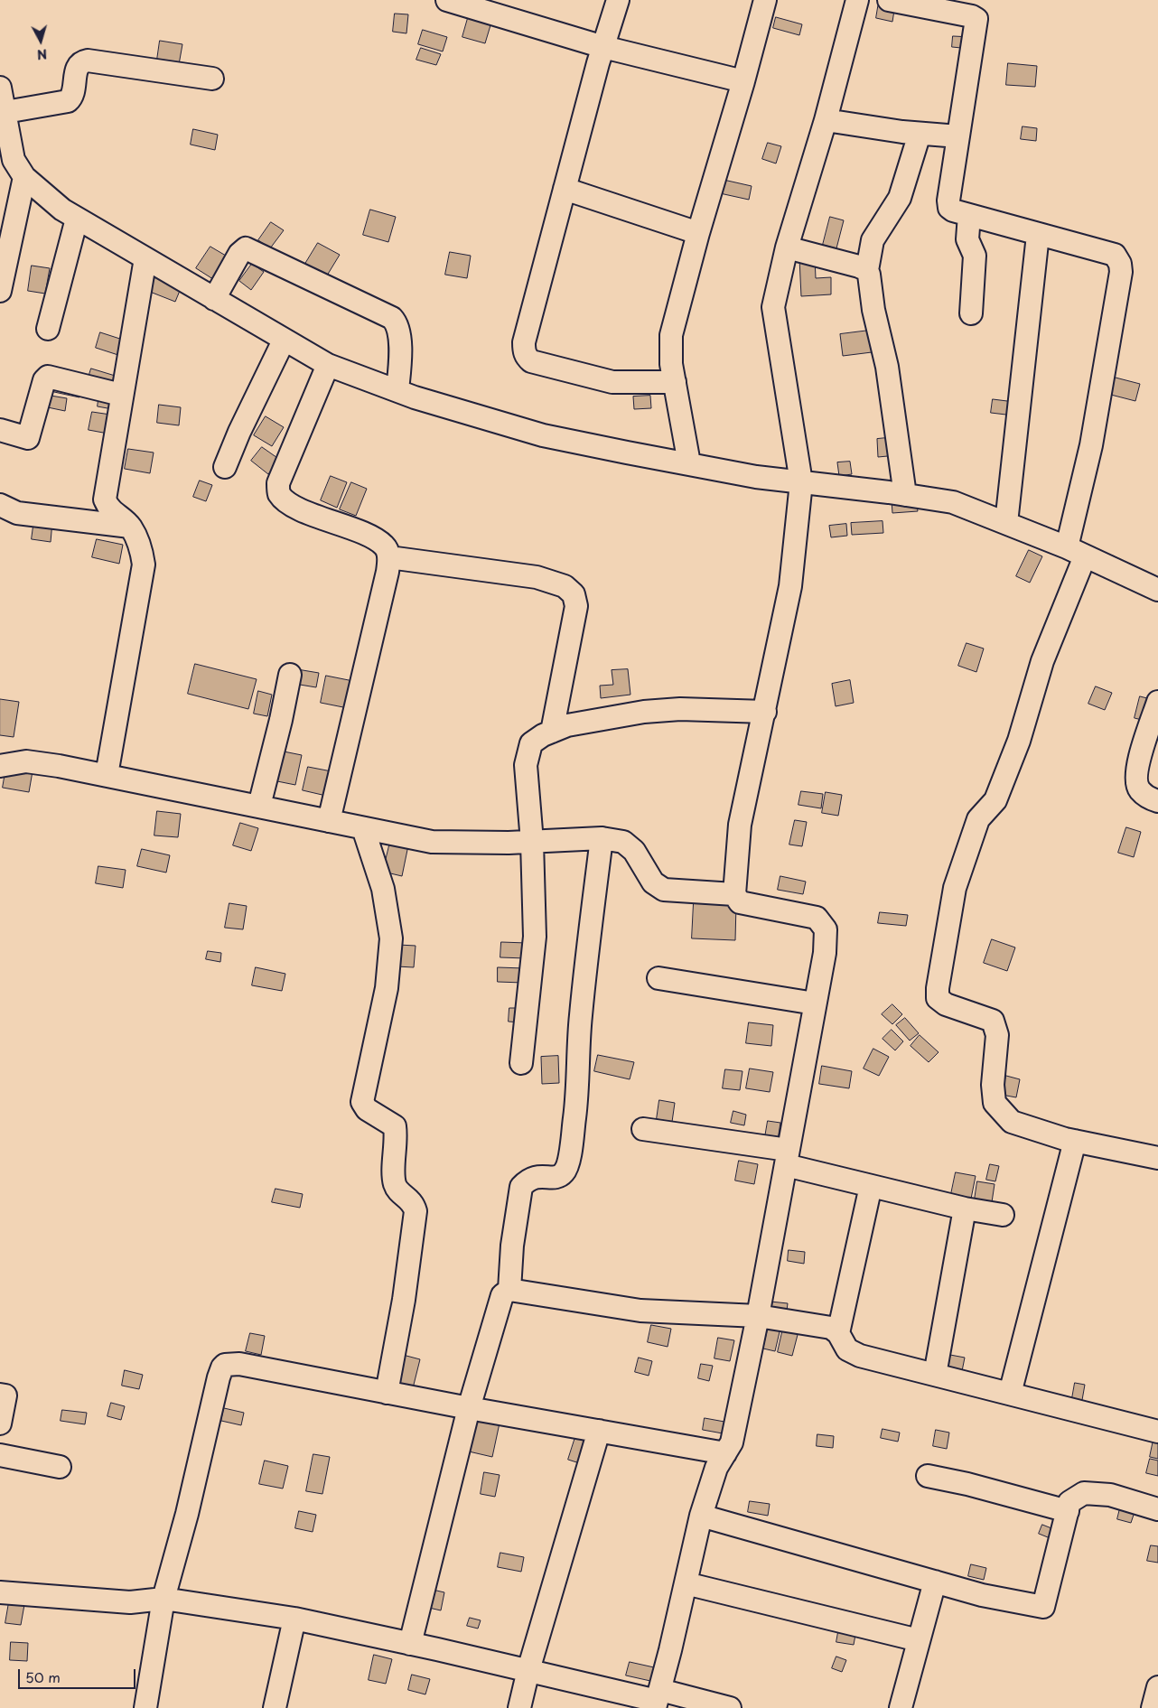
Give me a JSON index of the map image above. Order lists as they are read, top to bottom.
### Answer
{
  "scale_bar": "50 m",
  "north": "bottom"
}
